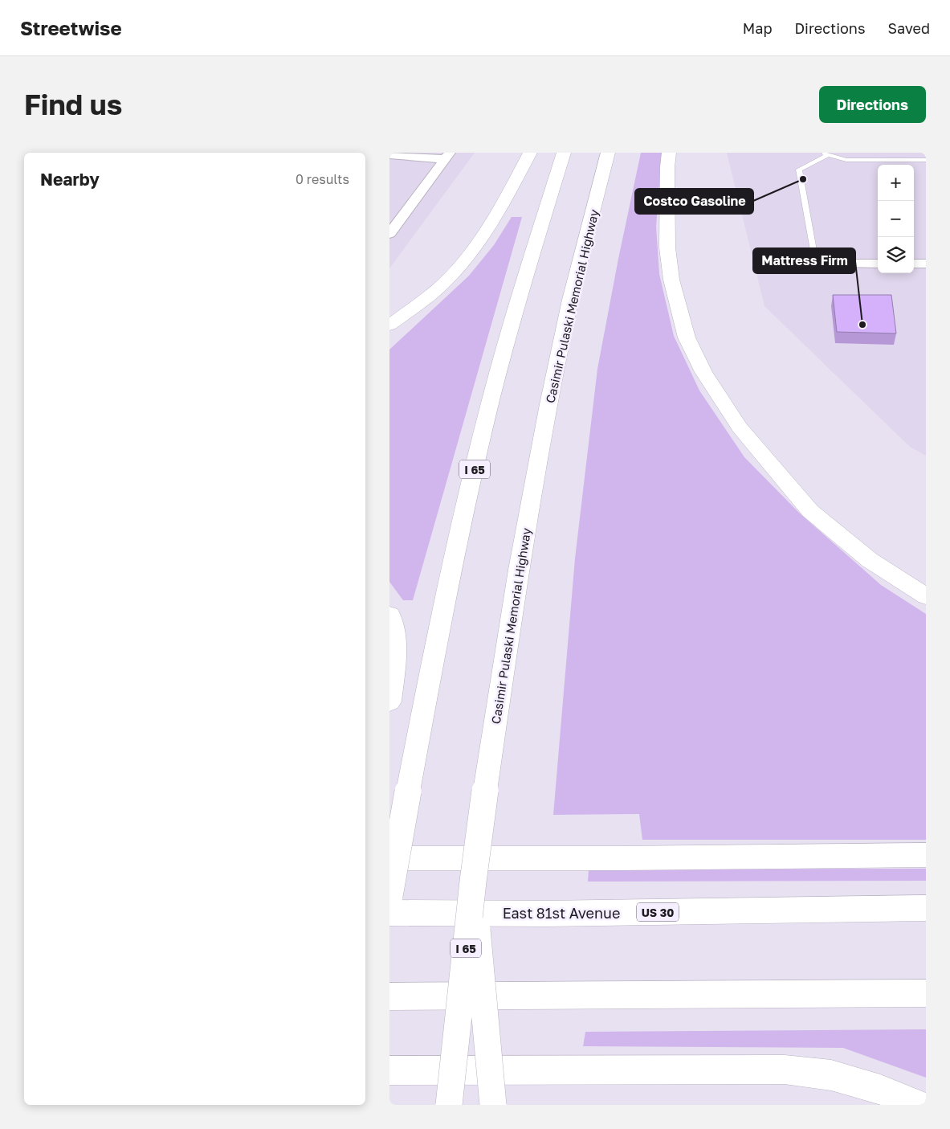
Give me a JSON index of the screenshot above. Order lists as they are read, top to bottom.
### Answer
{
  "streets": {
    "main road": [
      "Casimir Pulaski Memorial Highway",
      "I 65",
      "US 30",
      "East 81st Avenue"
    ]
  },
  "places": ["Costco Gasoline", "Mattress Firm"],
  "page": {
    "header": "Streetwise",
    "nav": ["Map", "Directions", "Saved"],
    "buttons": "Directions",
    "title": "Find us",
    "heading": ["Nearby", "0 results"],
    "map_buttons": ["+", "−"]
  }
}
